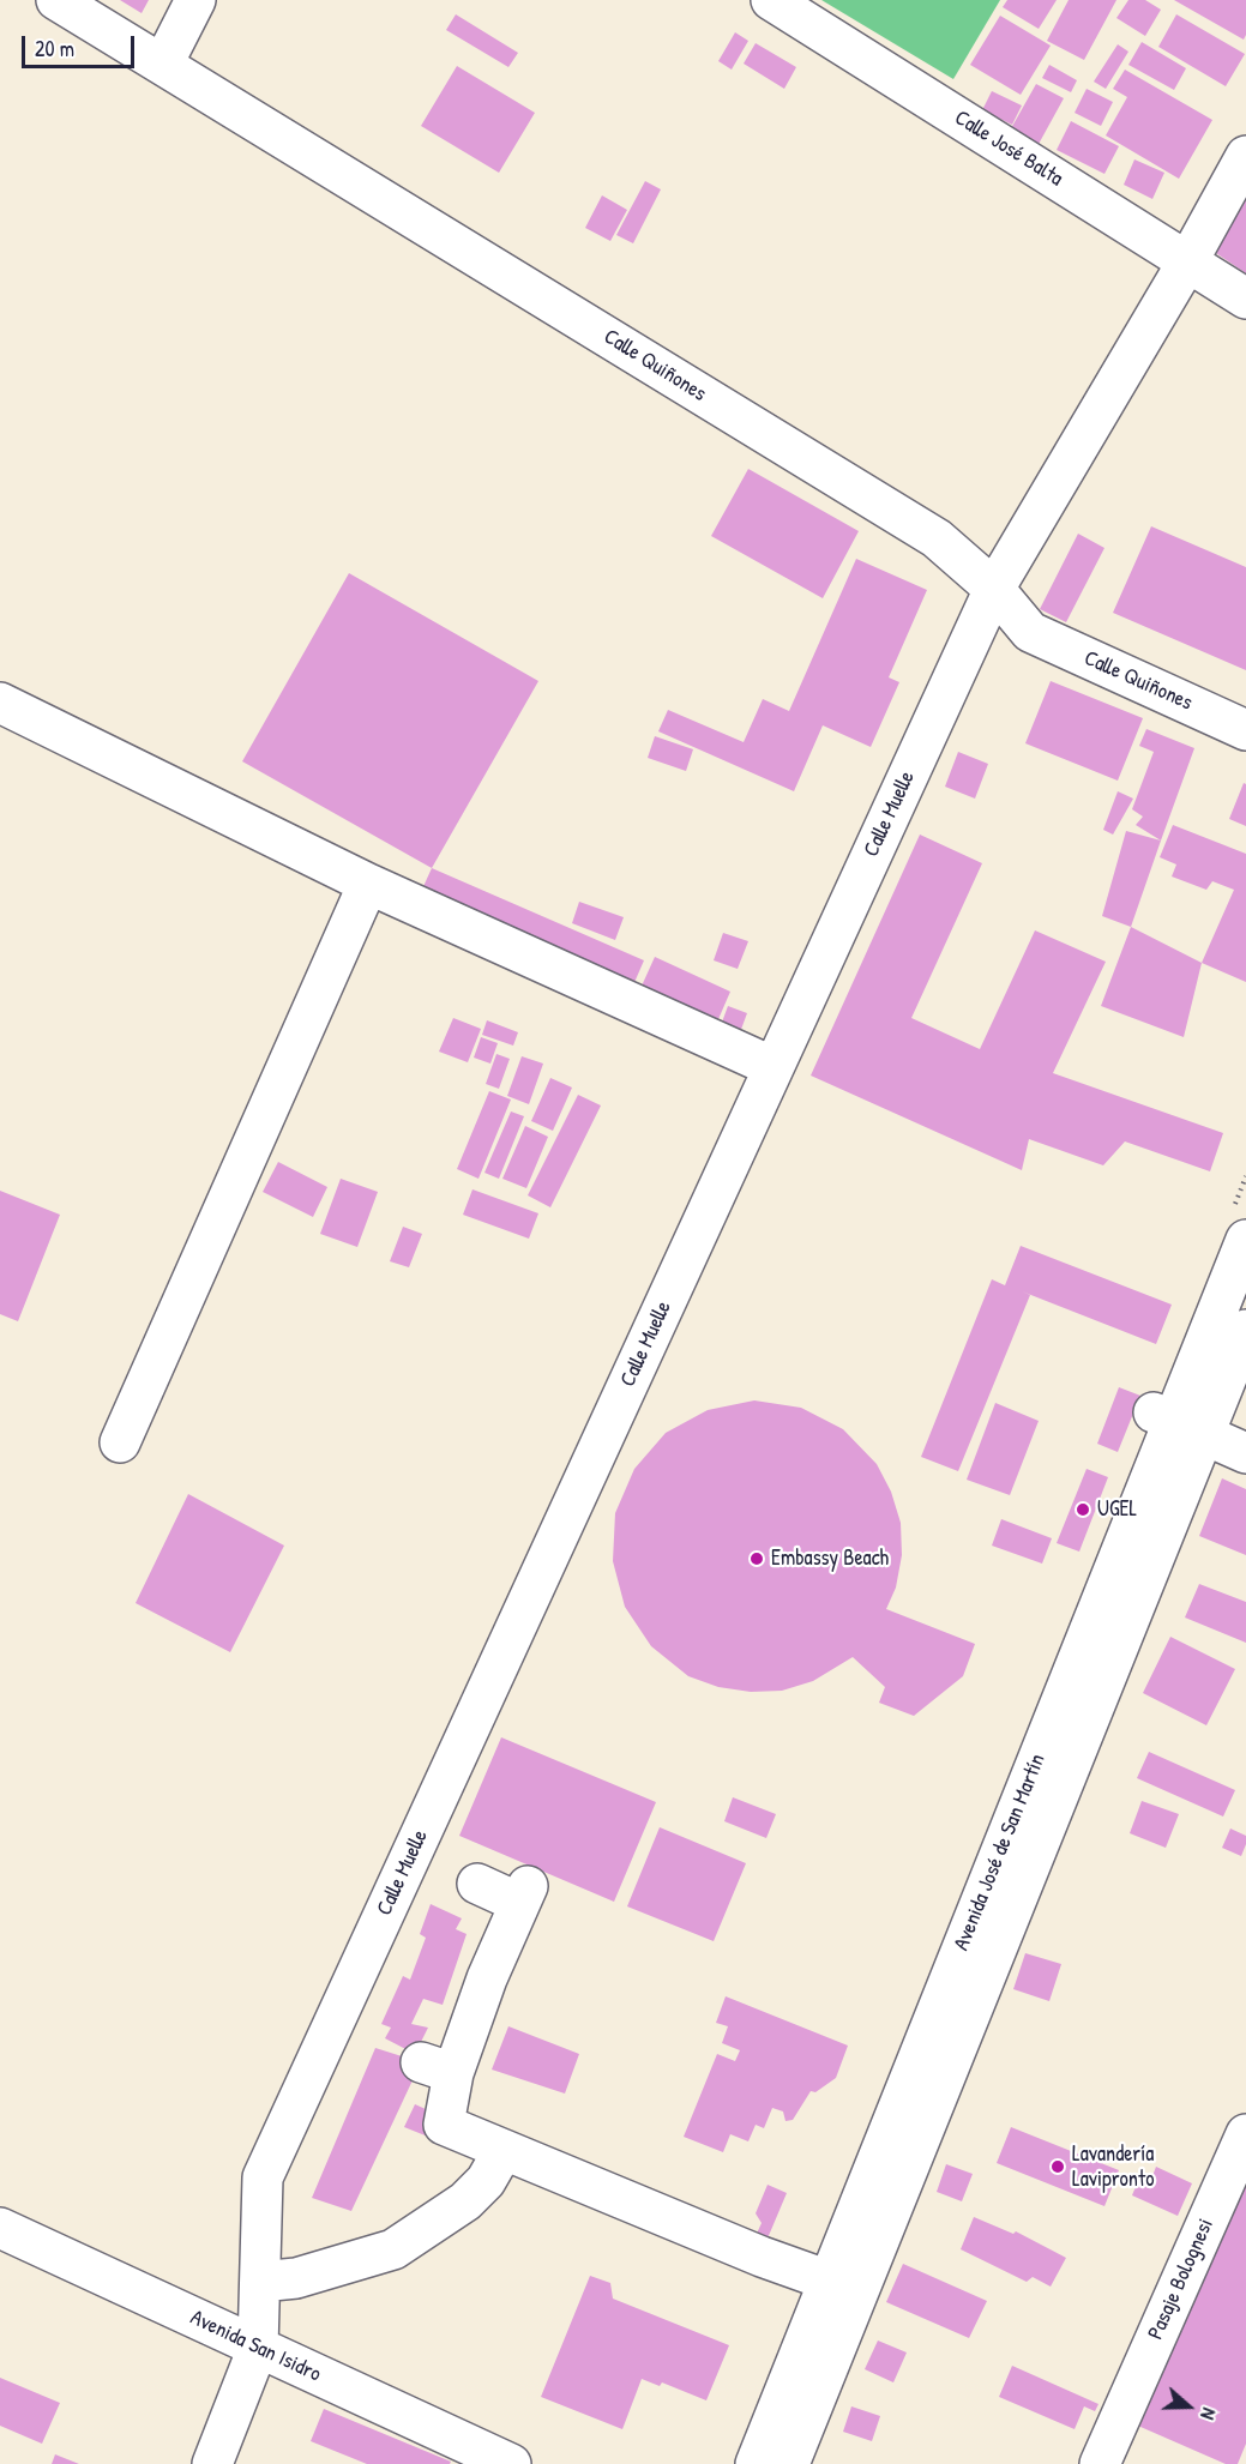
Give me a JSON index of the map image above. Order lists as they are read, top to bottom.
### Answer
{
  "streets": {
    "street": [
      "Calle José Balta",
      "Calle Quiñones",
      "Calle Muelle",
      "Avenida José de San Martín",
      "Pasaje Bolognesi",
      "Avenida San Isidro"
    ]
  },
  "crossings": [
    ["Calle José Balta", "Calle Muelle"],
    ["Calle Quiñones", "Calle Muelle"],
    ["Calle Muelle", "Avenida San Isidro"]
  ],
  "places": ["UGEL", "Embassy Beach", "Lavandería Lavipronto"],
  "scale_bar": "20 m",
  "north": "right"
}
